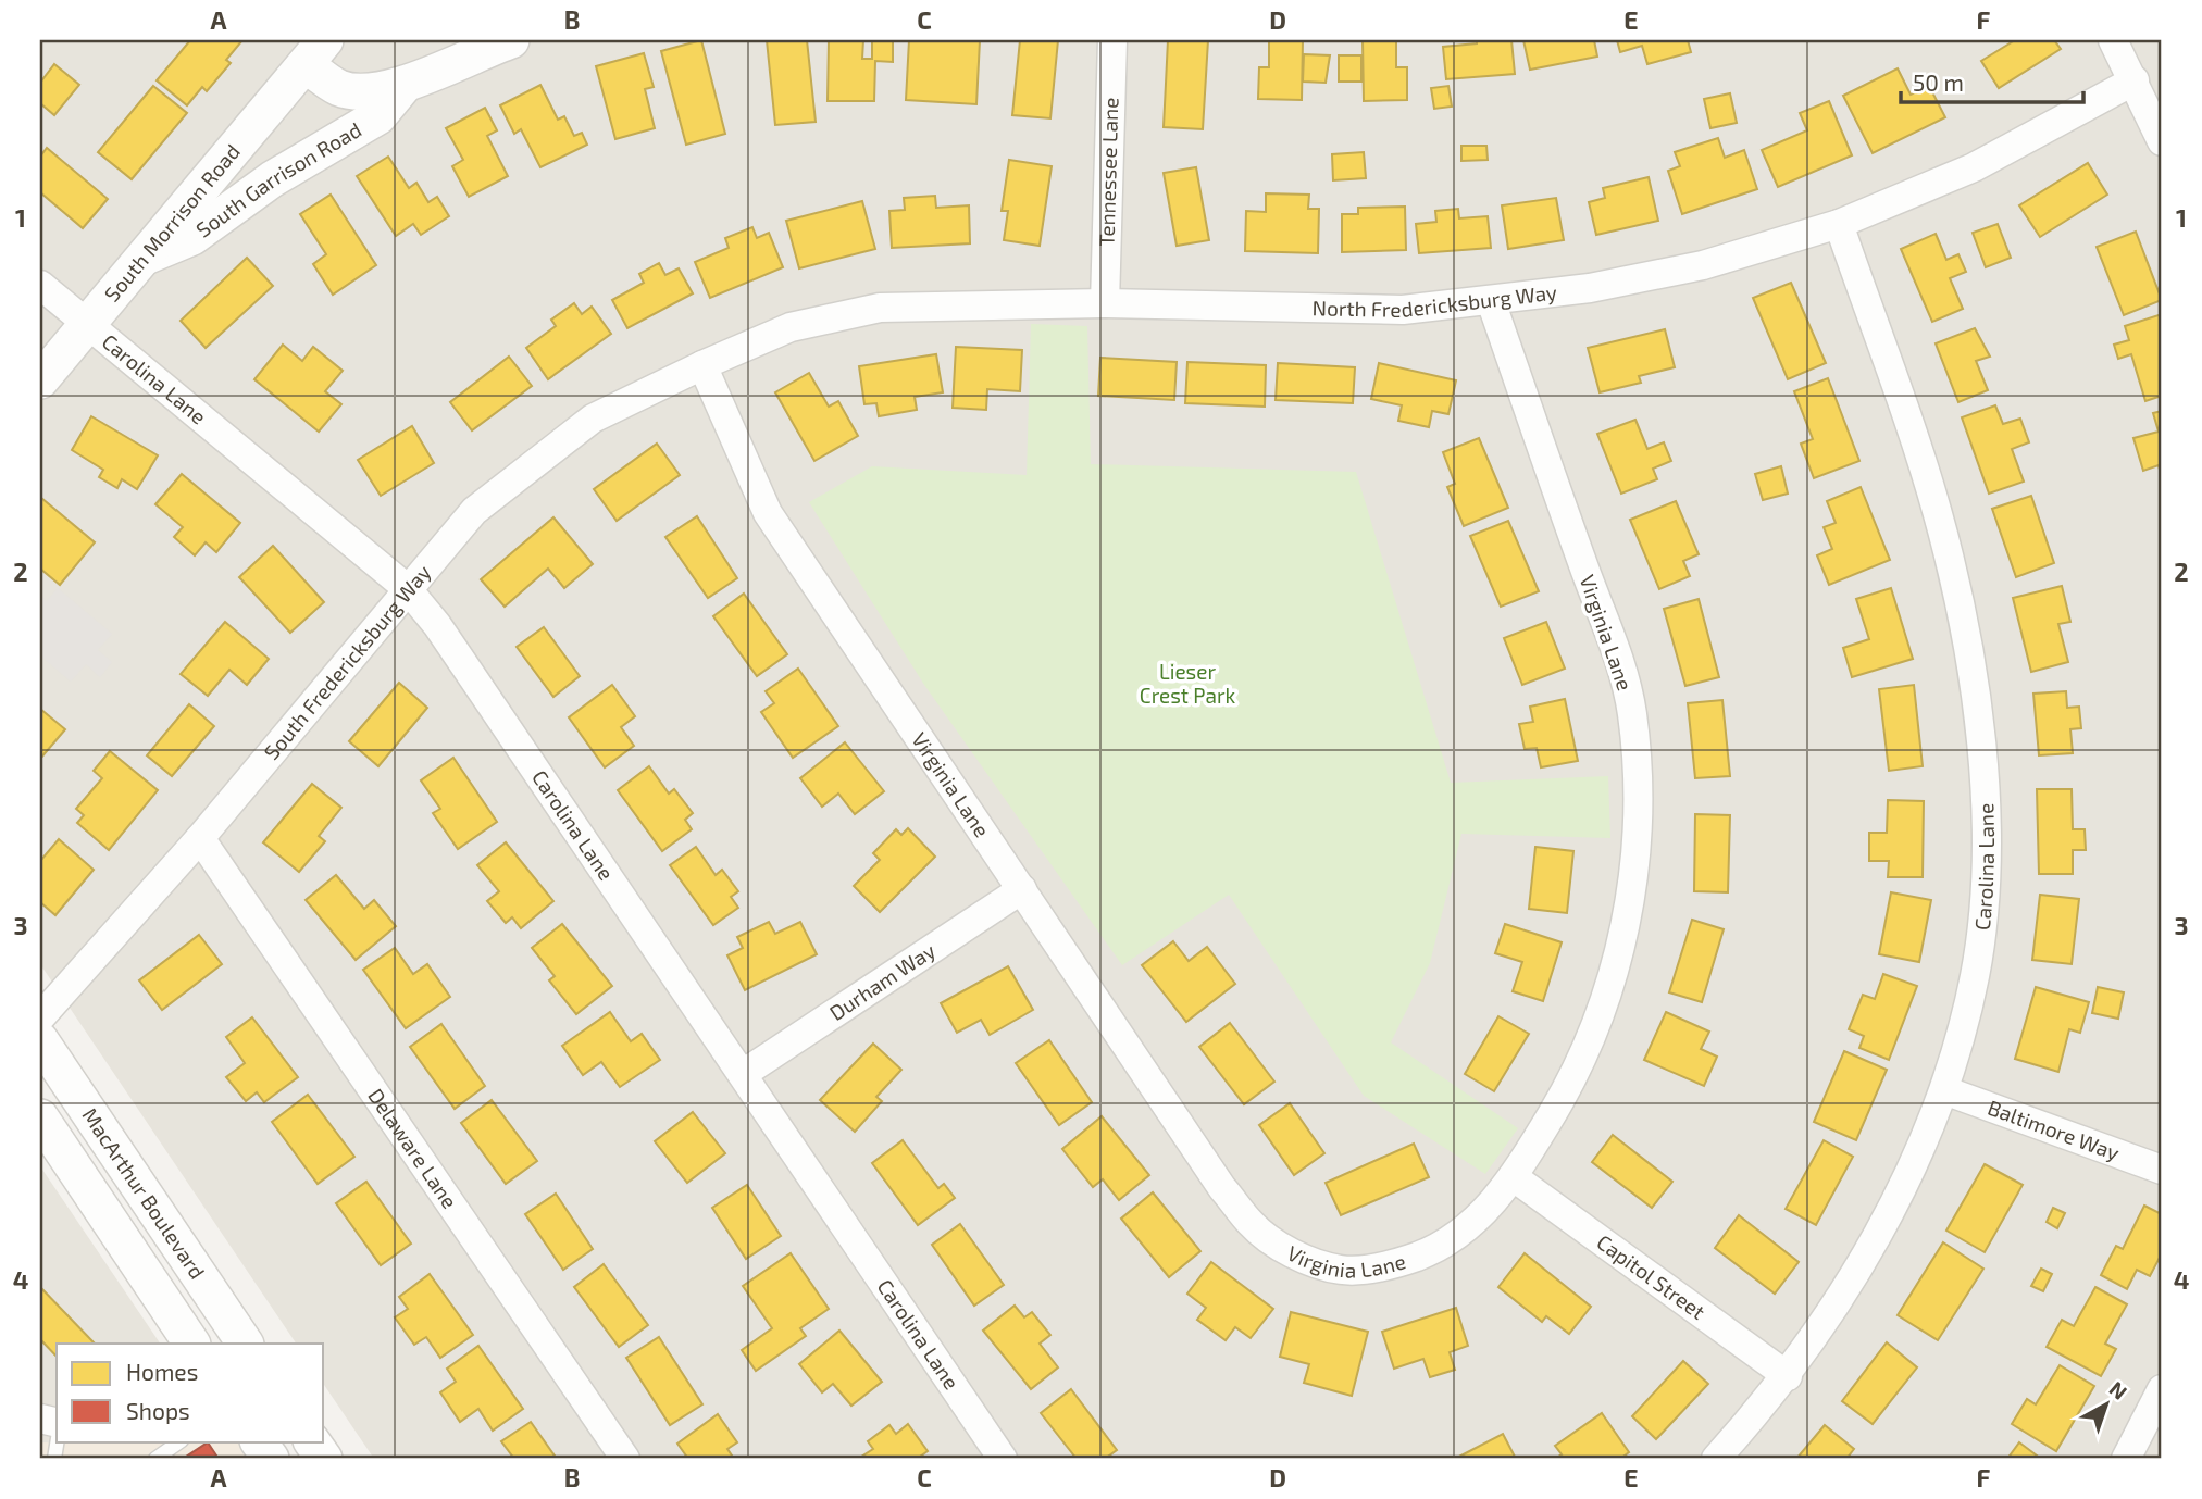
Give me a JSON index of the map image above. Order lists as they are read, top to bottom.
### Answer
{
  "streets": {
    "street": [
      "Tennessee Lane",
      "South Garrison Road",
      "South Morrison Road",
      "North Fredericksburg Way",
      "Carolina Lane",
      "Virginia Lane",
      "South Fredericksburg Way",
      "Durham Way",
      "Baltimore Way",
      "Delaware Lane",
      "MacArthur Boulevard",
      "Capitol Street"
    ]
  },
  "crossings": [
    ["Tennessee Lane", "North Fredericksburg Way"],
    ["South Garrison Road", "South Morrison Road"],
    ["South Morrison Road", "Carolina Lane"],
    ["North Fredericksburg Way", "Carolina Lane"],
    ["North Fredericksburg Way", "Virginia Lane"],
    ["North Fredericksburg Way", "South Fredericksburg Way"],
    ["Carolina Lane", "South Fredericksburg Way"],
    ["Carolina Lane", "Durham Way"],
    ["Carolina Lane", "Baltimore Way"],
    ["Carolina Lane", "Capitol Street"],
    ["Virginia Lane", "South Fredericksburg Way"],
    ["Virginia Lane", "Durham Way"],
    ["Virginia Lane", "Capitol Street"],
    ["South Fredericksburg Way", "Delaware Lane"]
  ],
  "parks": ["Lieser Crest Park"],
  "legend": ["Homes", "Shops"],
  "scale_bar": "50 m",
  "north": "top right",
  "grid": {
    "columns": [
      "A",
      "B",
      "C",
      "D",
      "E",
      "F"
    ],
    "rows": [
      "1",
      "2",
      "3",
      "4"
    ]
  }
}
